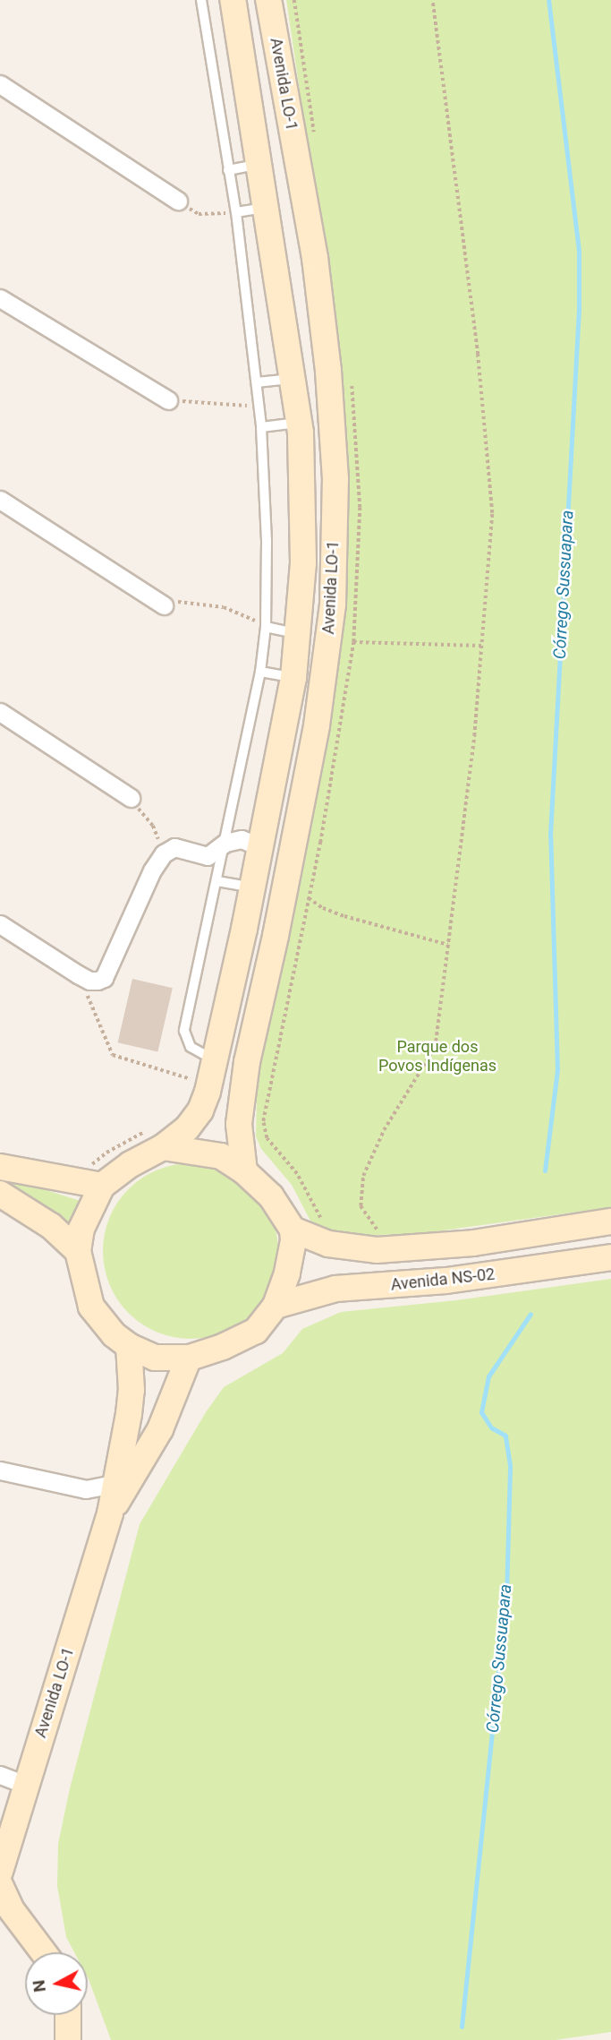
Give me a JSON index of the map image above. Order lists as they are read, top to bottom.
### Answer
{
  "streets": {
    "street": ["Avenida LO-1", "Avenida NS-02"]
  },
  "crossings": [
    ["Avenida LO-1", "Avenida NS-02"]
  ],
  "water": ["Córrego Sussuapara"],
  "parks": ["Parque dos Povos Indígenas"],
  "north": "left"
}
